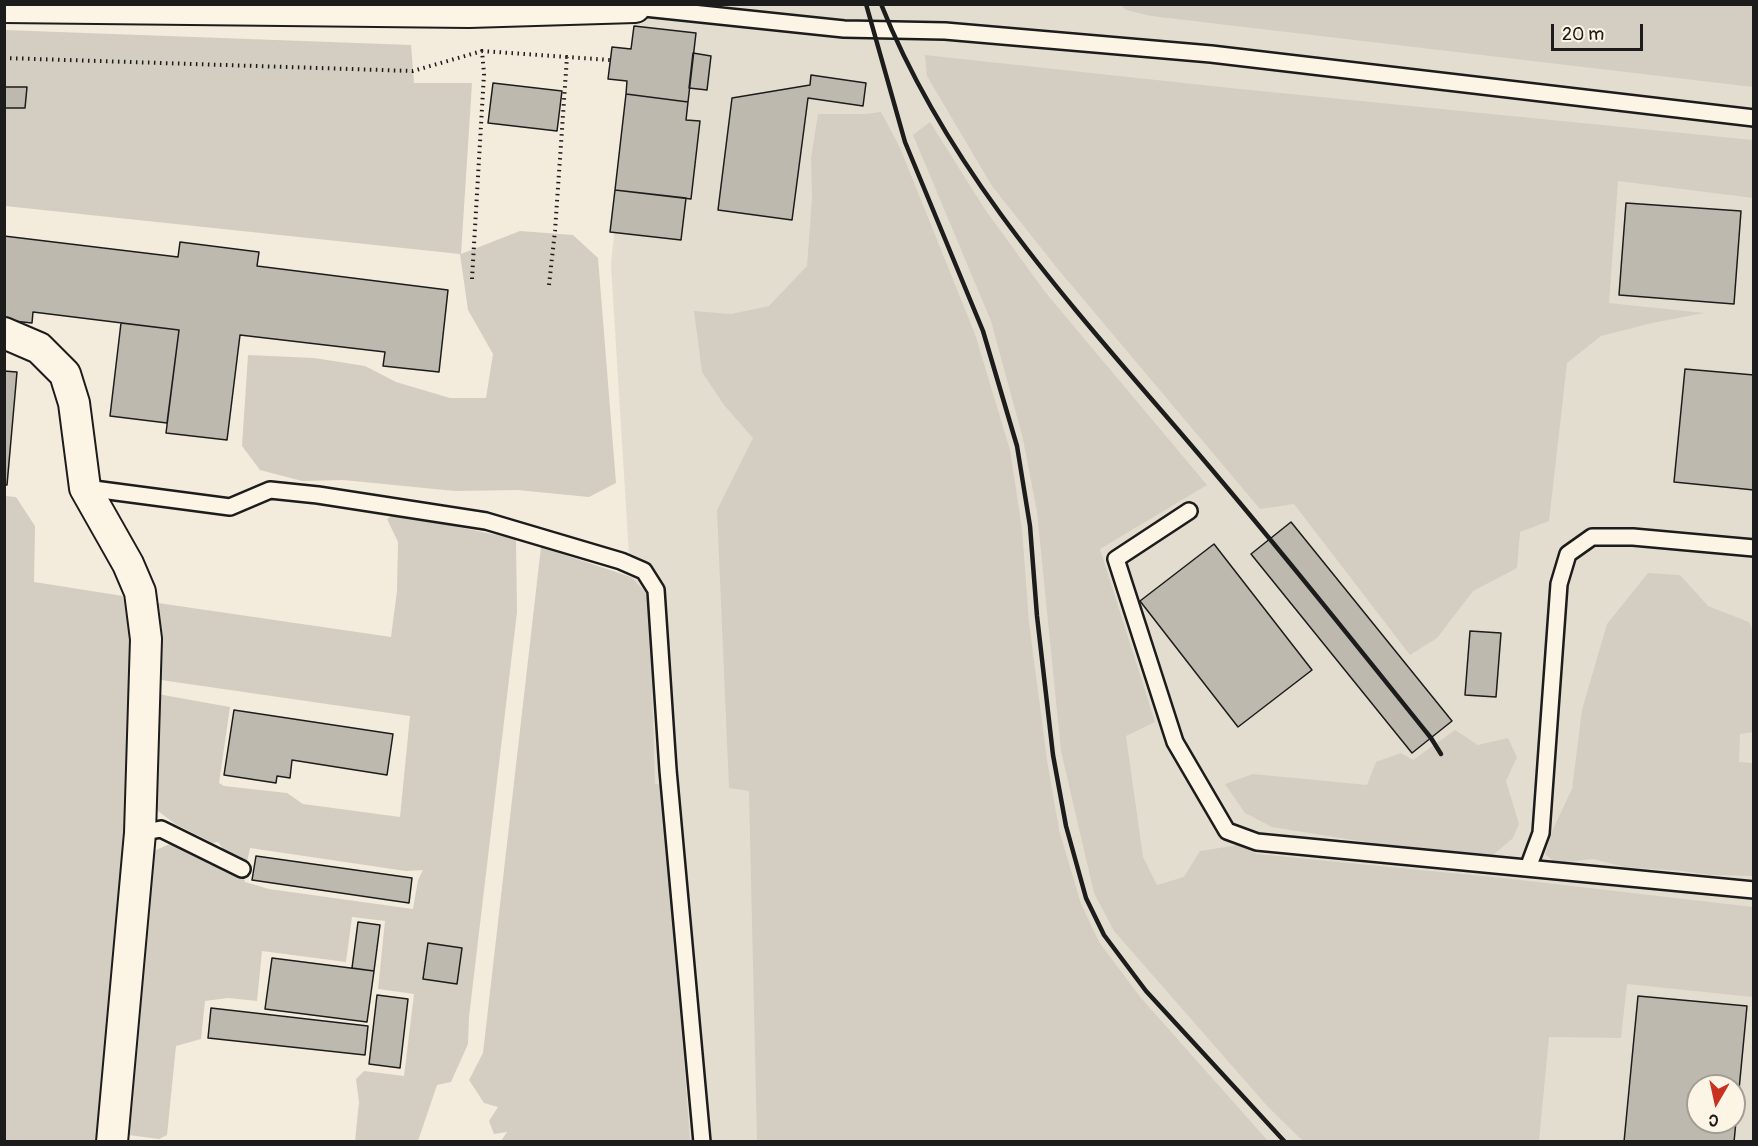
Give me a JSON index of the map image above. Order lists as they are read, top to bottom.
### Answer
{
  "scale_bar": "20 m",
  "north": "bottom"
}
